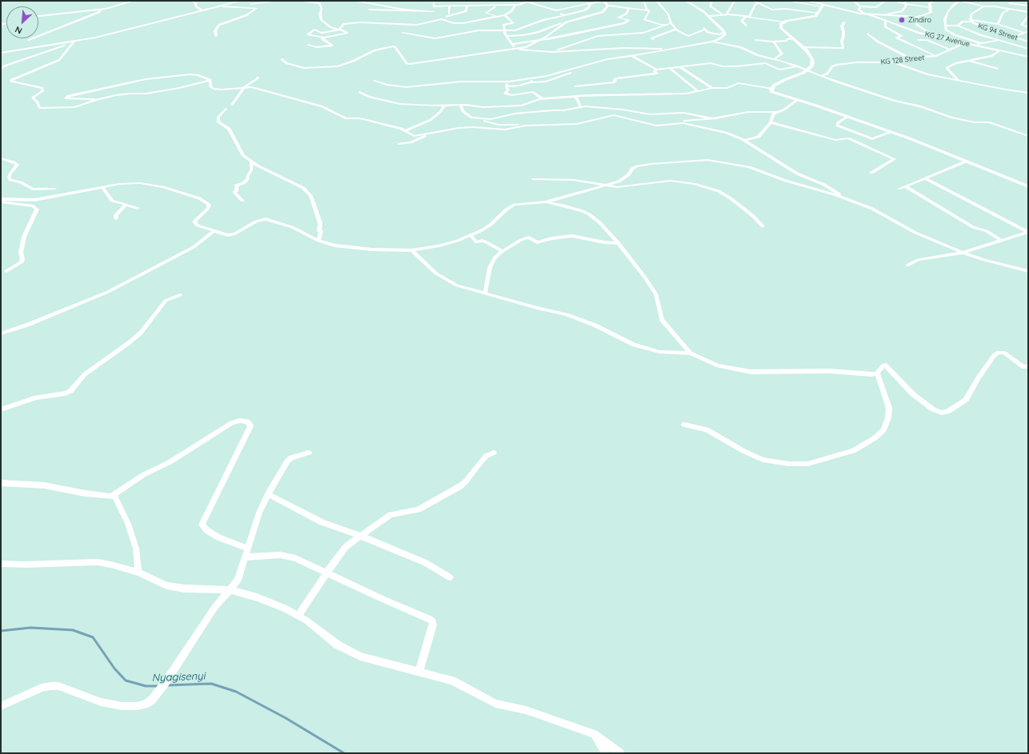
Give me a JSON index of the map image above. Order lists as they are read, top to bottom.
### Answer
{
  "streets": {
    "street": ["KG 94 Street", "KG 27 Avenue", "KG 128 Street"]
  },
  "crossings": [
    ["KG 27 Avenue", "KG 128 Street"]
  ],
  "water": ["Nyagisenyi"],
  "places": ["Zindiro"],
  "north": "bottom left"
}
